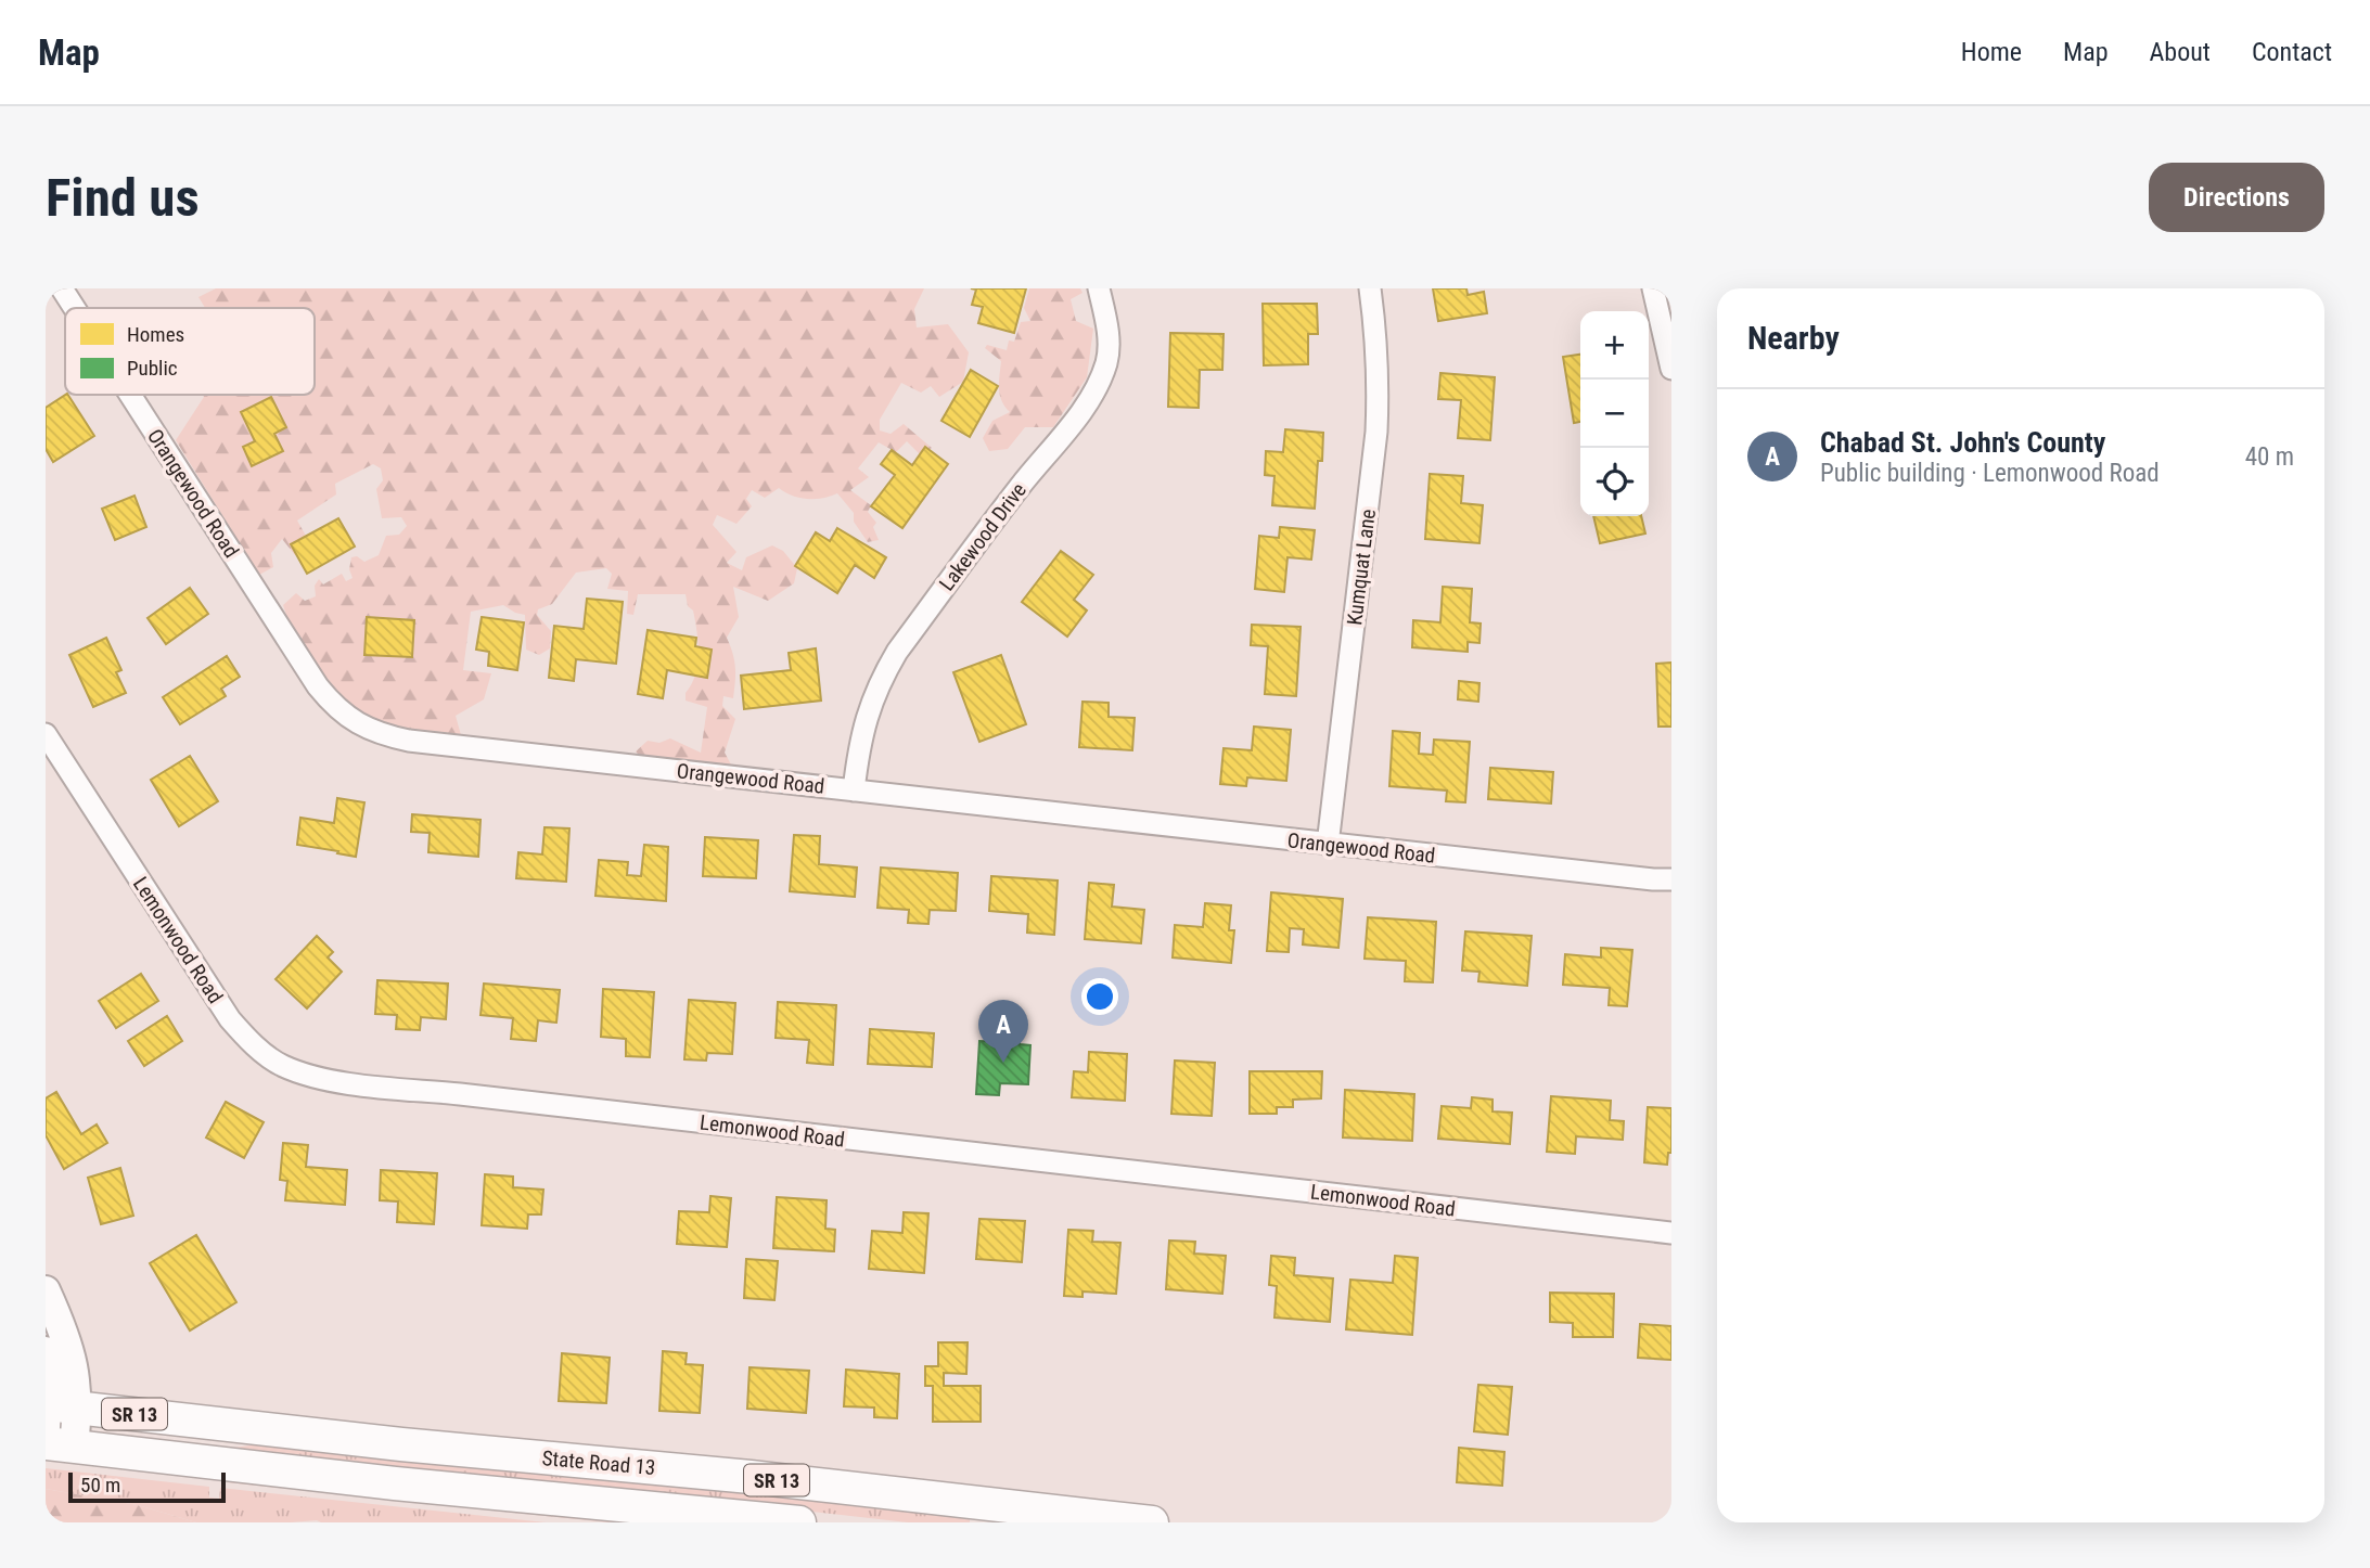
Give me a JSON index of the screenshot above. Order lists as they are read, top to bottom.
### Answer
{
  "streets": {
    "main road": ["SR 13", "State Road 13"],
    "street": [
      "Orangewood Road",
      "Lakewood Drive",
      "Kumquat Lane",
      "Lemonwood Road"
    ]
  },
  "crossings": [
    ["Orangewood Road", "Lakewood Drive"],
    ["Orangewood Road", "Kumquat Lane"]
  ],
  "legend": ["Homes", "Public"],
  "scale_bar": "50 m",
  "page": {
    "header": "Map",
    "nav": [
      "Home",
      "Map",
      "About",
      "Contact"
    ],
    "buttons": "Directions",
    "title": "Find us",
    "heading": "Nearby",
    "map_buttons": ["+", "−"],
    "list": [
      {
        "mark": "A",
        "name": "Chabad St. John's County",
        "note": "Public building · Lemonwood Road",
        "value": "40 m"
      }
    ],
    "pins": "A",
    "scale": "50 m"
  }
}
